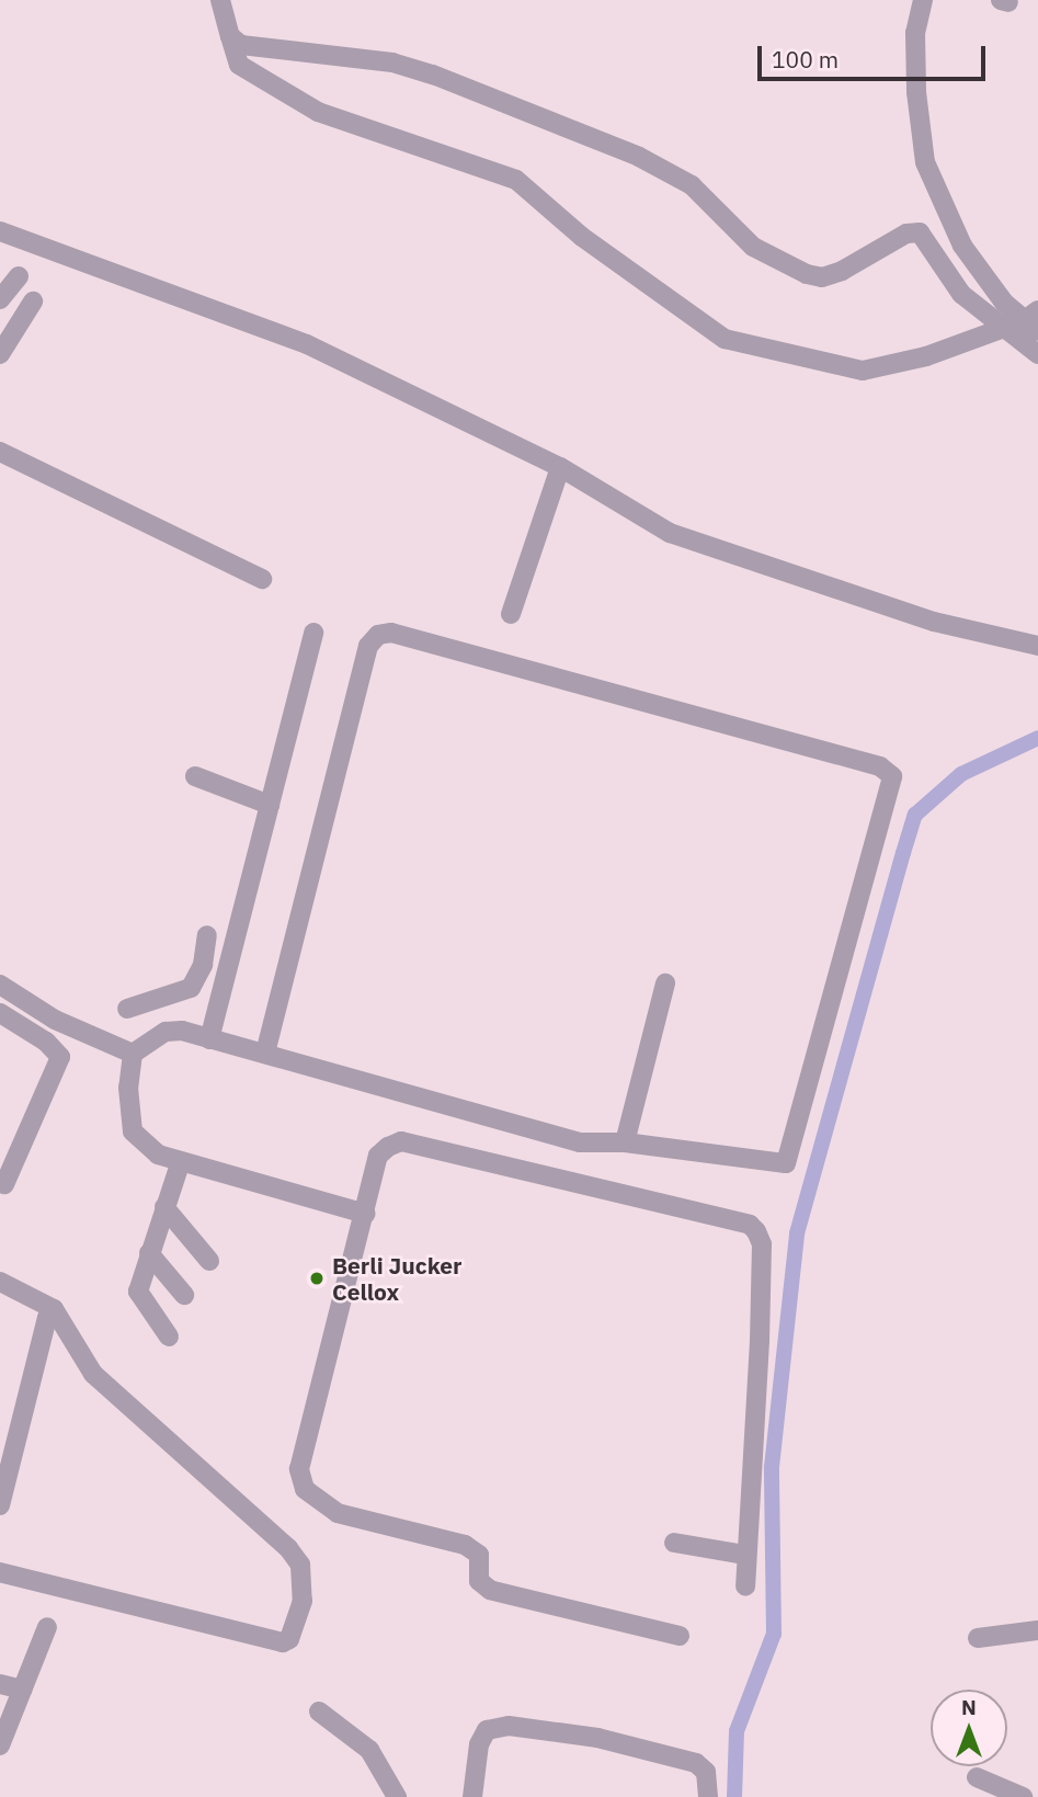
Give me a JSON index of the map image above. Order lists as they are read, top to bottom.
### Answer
{
  "places": ["Berli Jucker Cellox"],
  "scale_bar": "100 m",
  "north": "top"
}
